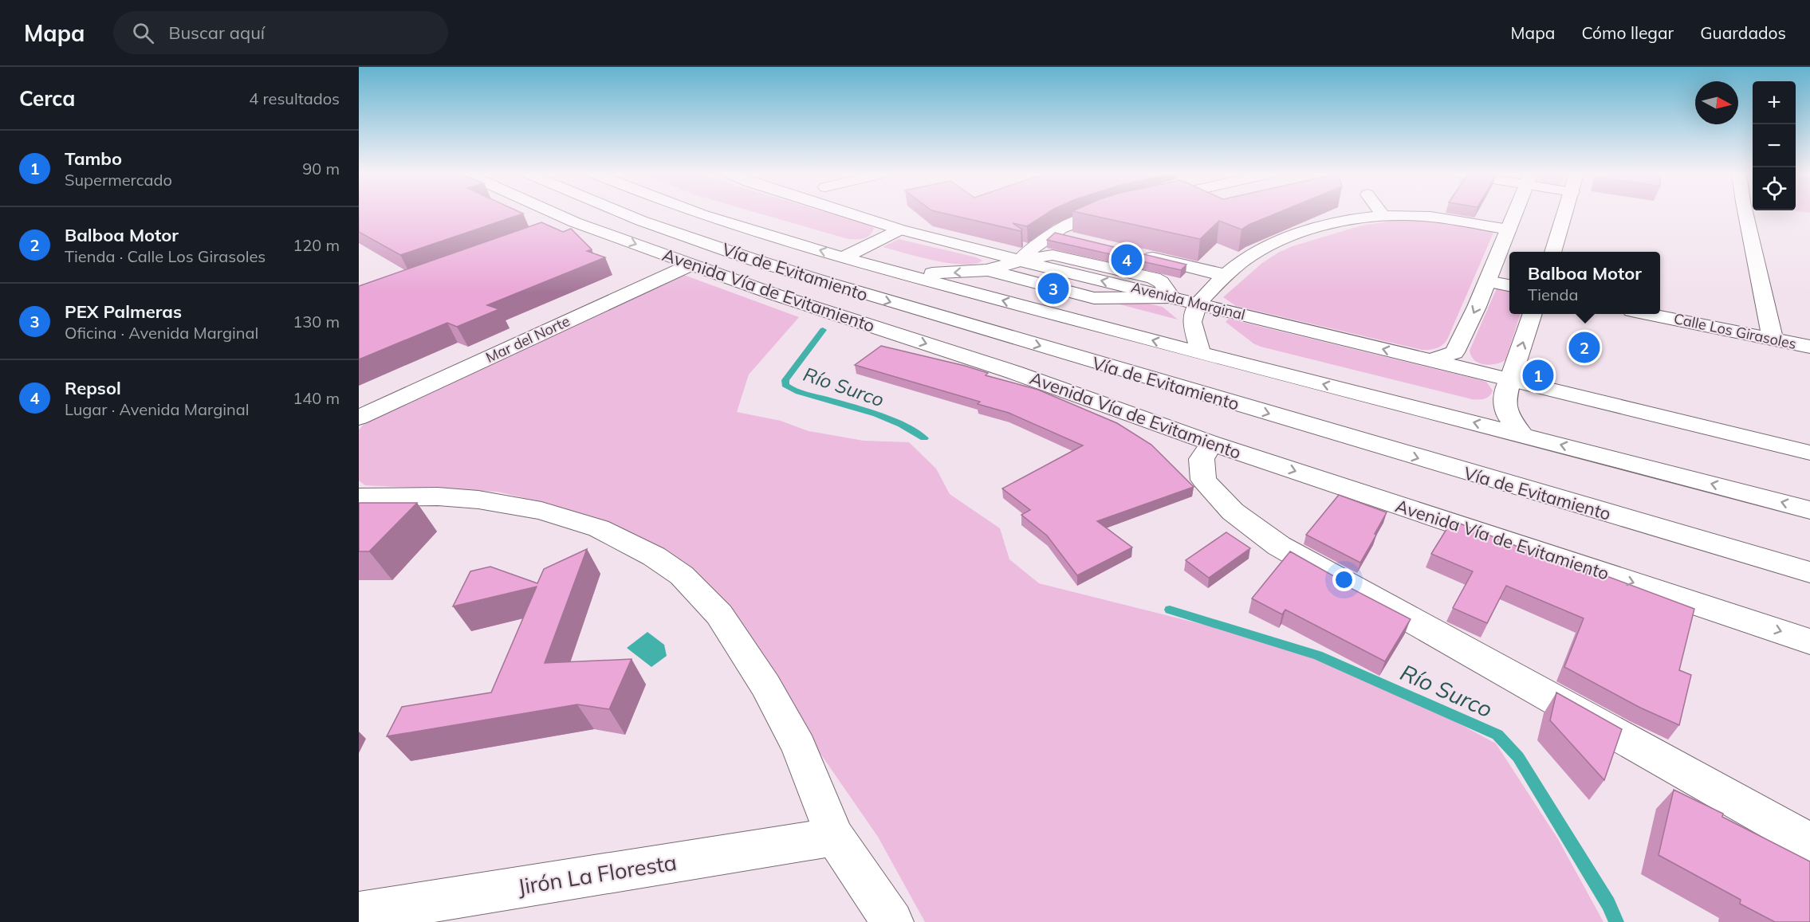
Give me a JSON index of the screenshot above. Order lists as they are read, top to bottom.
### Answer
{
  "streets": {
    "main road": [
      "Vía de Evitamiento",
      "Avenida Vía de Evitamiento",
      "Avenida Marginal",
      "Calle Los Girasoles",
      "Mar del Norte",
      "Jirón La Floresta"
    ]
  },
  "crossings": [
    ["Avenida Vía de Evitamiento", "Mar del Norte"]
  ],
  "water": ["Río Surco"],
  "north": "right",
  "page": {
    "header": "Mapa",
    "search": "Buscar aquí",
    "nav": ["Mapa", "Cómo llegar", "Guardados"],
    "heading": ["Cerca", "4 resultados"],
    "map_buttons": ["+", "−"],
    "list": [
      {
        "mark": "1",
        "name": "Tambo",
        "note": "Supermercado",
        "value": "90 m"
      },
      {
        "mark": "2",
        "name": "Balboa Motor",
        "note": "Tienda · Calle Los Girasoles",
        "value": "120 m"
      },
      {
        "mark": "3",
        "name": "PEX Palmeras",
        "note": "Oficina · Avenida Marginal",
        "value": "130 m"
      },
      {
        "mark": "4",
        "name": "Repsol",
        "note": "Lugar · Avenida Marginal",
        "value": "140 m"
      }
    ],
    "pins": [
      "4",
      "3",
      "2",
      "1"
    ],
    "popup": ["Balboa Motor", "Tienda"]
  }
}
